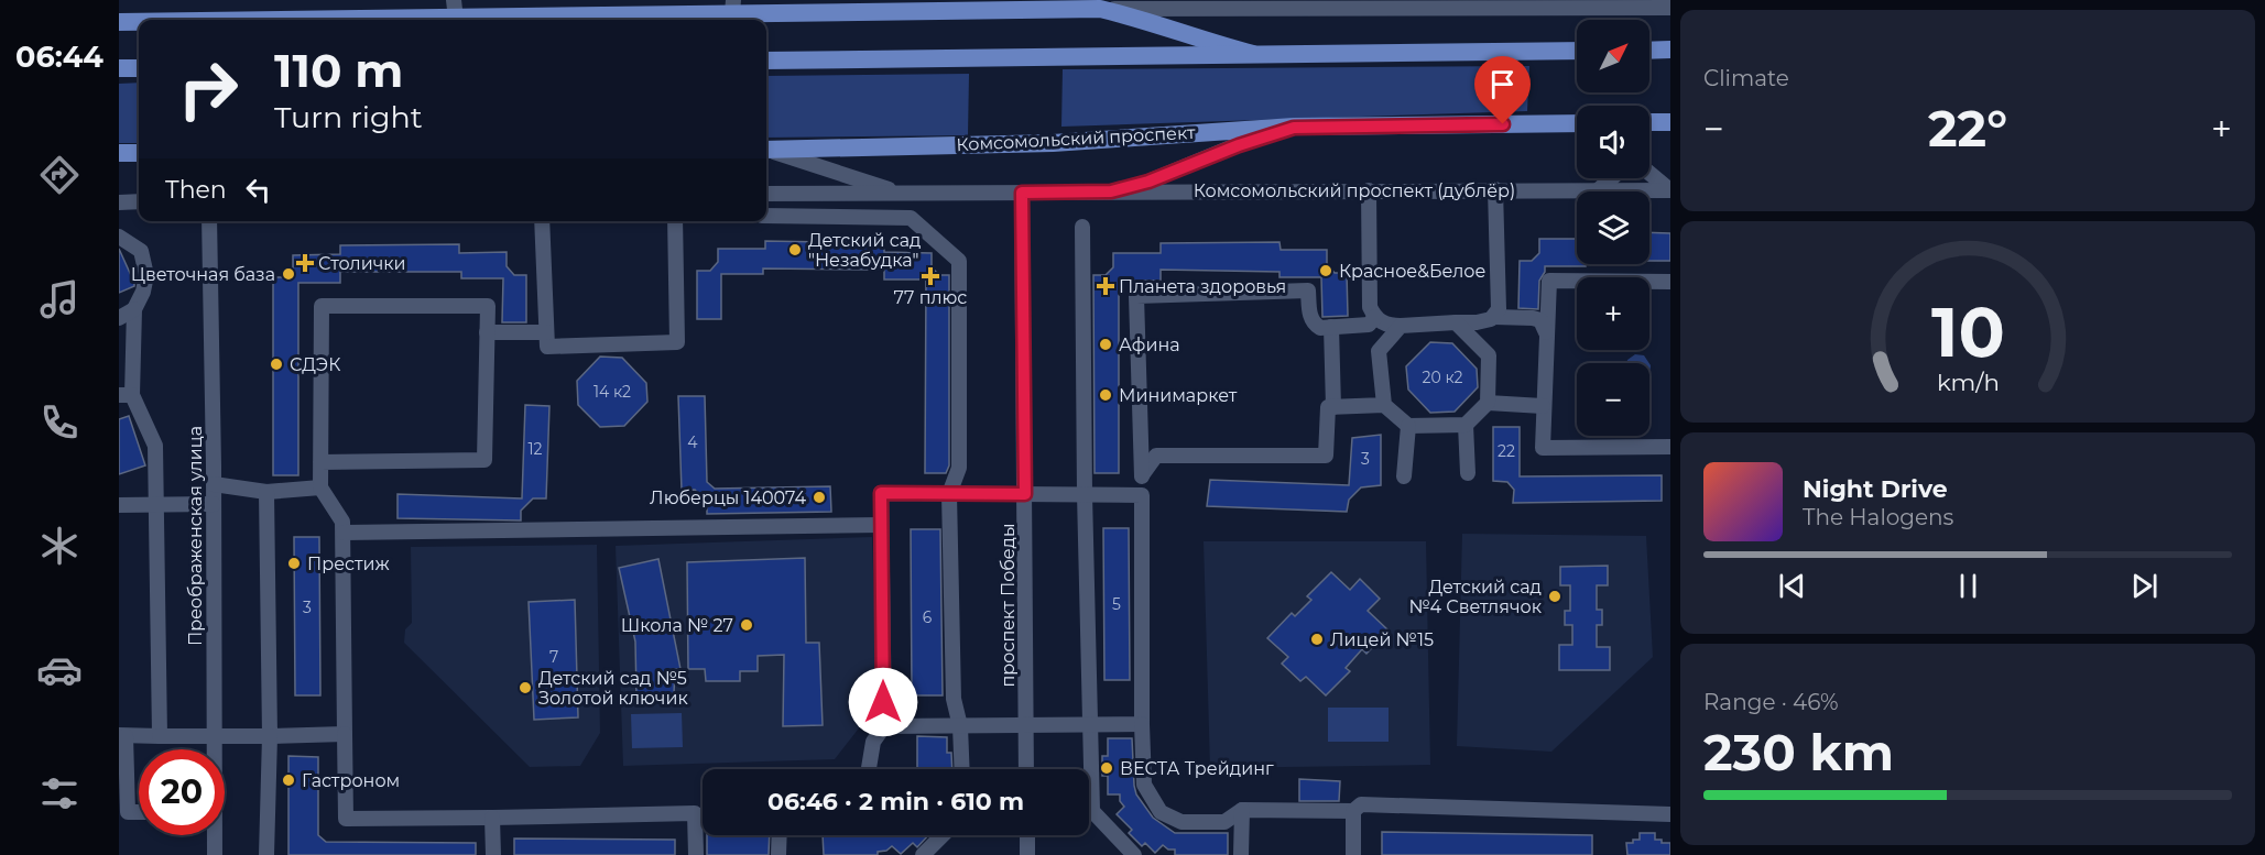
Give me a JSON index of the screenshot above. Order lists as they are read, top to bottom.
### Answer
{
  "streets": {
    "main road": ["Комсомольский проспект"],
    "street": ["Комсомольский проспект (дублёр)", "Преображенская улица", "проспект Победы"]
  },
  "crossings": [
    ["Комсомольский проспект (дублёр)", "проспект Победы"]
  ],
  "places": {
    "other": [
      "Детский сад \"Незабудка\"",
      "Красное&Белое",
      "Цветочная база",
      "Афина",
      "СДЭК",
      "Минимаркет",
      "Люберцы 140074",
      "Престиж",
      "Детский сад №4 Светлячок",
      "Школа № 27",
      "Лицей №15",
      "Детский сад №5 Золотой ключик",
      "ВЕСТА Трейдинг",
      "Гастроном"
    ],
    "health": ["Столички", "77 плюс", "Планета здоровья"]
  },
  "house_numbers": [
    "20 к2",
    "14 к2",
    "4",
    "12",
    "22",
    "3",
    "5",
    "3",
    "6",
    "7"
  ],
  "north": "top right",
  "page": {
    "tabs": "06:44",
    "tile": [
      "Climate",
      ["Range · 46%", "230 km"]
    ],
    "map_buttons": ["+", "−"],
    "turn": ["110 m", "Turn right"],
    "heat": ["−", "22°", "+"],
    "then": "Then",
    "song": ["Night Drive", "The Halogens"],
    "limit": "20",
    "trip": "06:46 · 2 min · 610 m",
    "gauge": ["10", "km/h"]
  }
}
